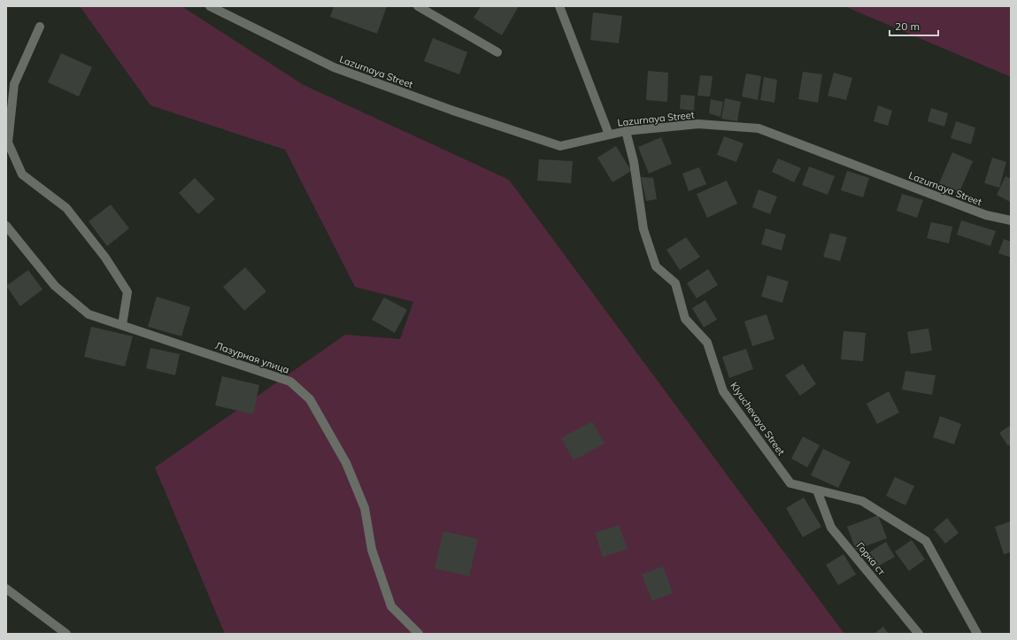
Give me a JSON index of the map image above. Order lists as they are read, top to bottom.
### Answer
{
  "streets": {
    "street": [
      "Lazurnaya Street",
      "Лазурная улица",
      "Klyuchevaya Street",
      "Горка ст"
    ]
  },
  "crossings": [
    ["Lazurnaya Street", "Klyuchevaya Street"],
    ["Klyuchevaya Street", "Горка ст"]
  ],
  "scale_bar": "20 m"
}
